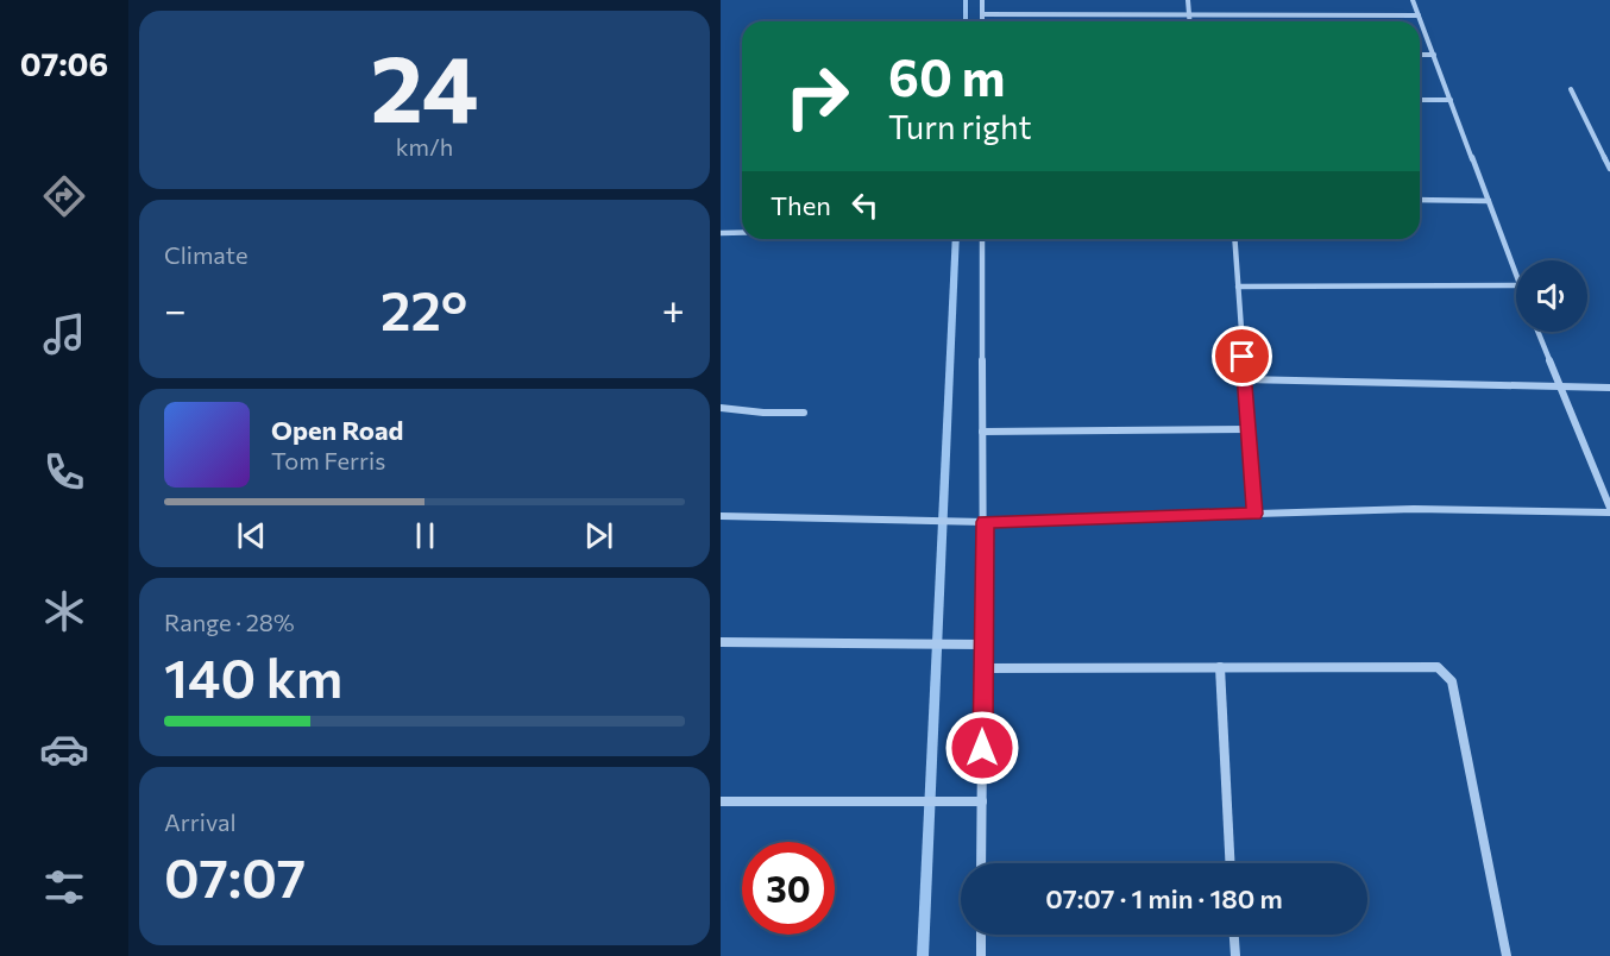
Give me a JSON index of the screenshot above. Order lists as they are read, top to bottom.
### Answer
{
  "page": {
    "tabs": "07:06",
    "tile": [
      ["24", "km/h"],
      "Climate",
      ["Range · 28%", "140 km"],
      ["Arrival", "07:07"]
    ],
    "turn": ["60 m", "Turn right"],
    "then": "Then",
    "heat": ["−", "22°", "+"],
    "song": ["Open Road", "Tom Ferris"],
    "limit": "30",
    "trip": "07:07 · 1 min · 180 m"
  }
}
